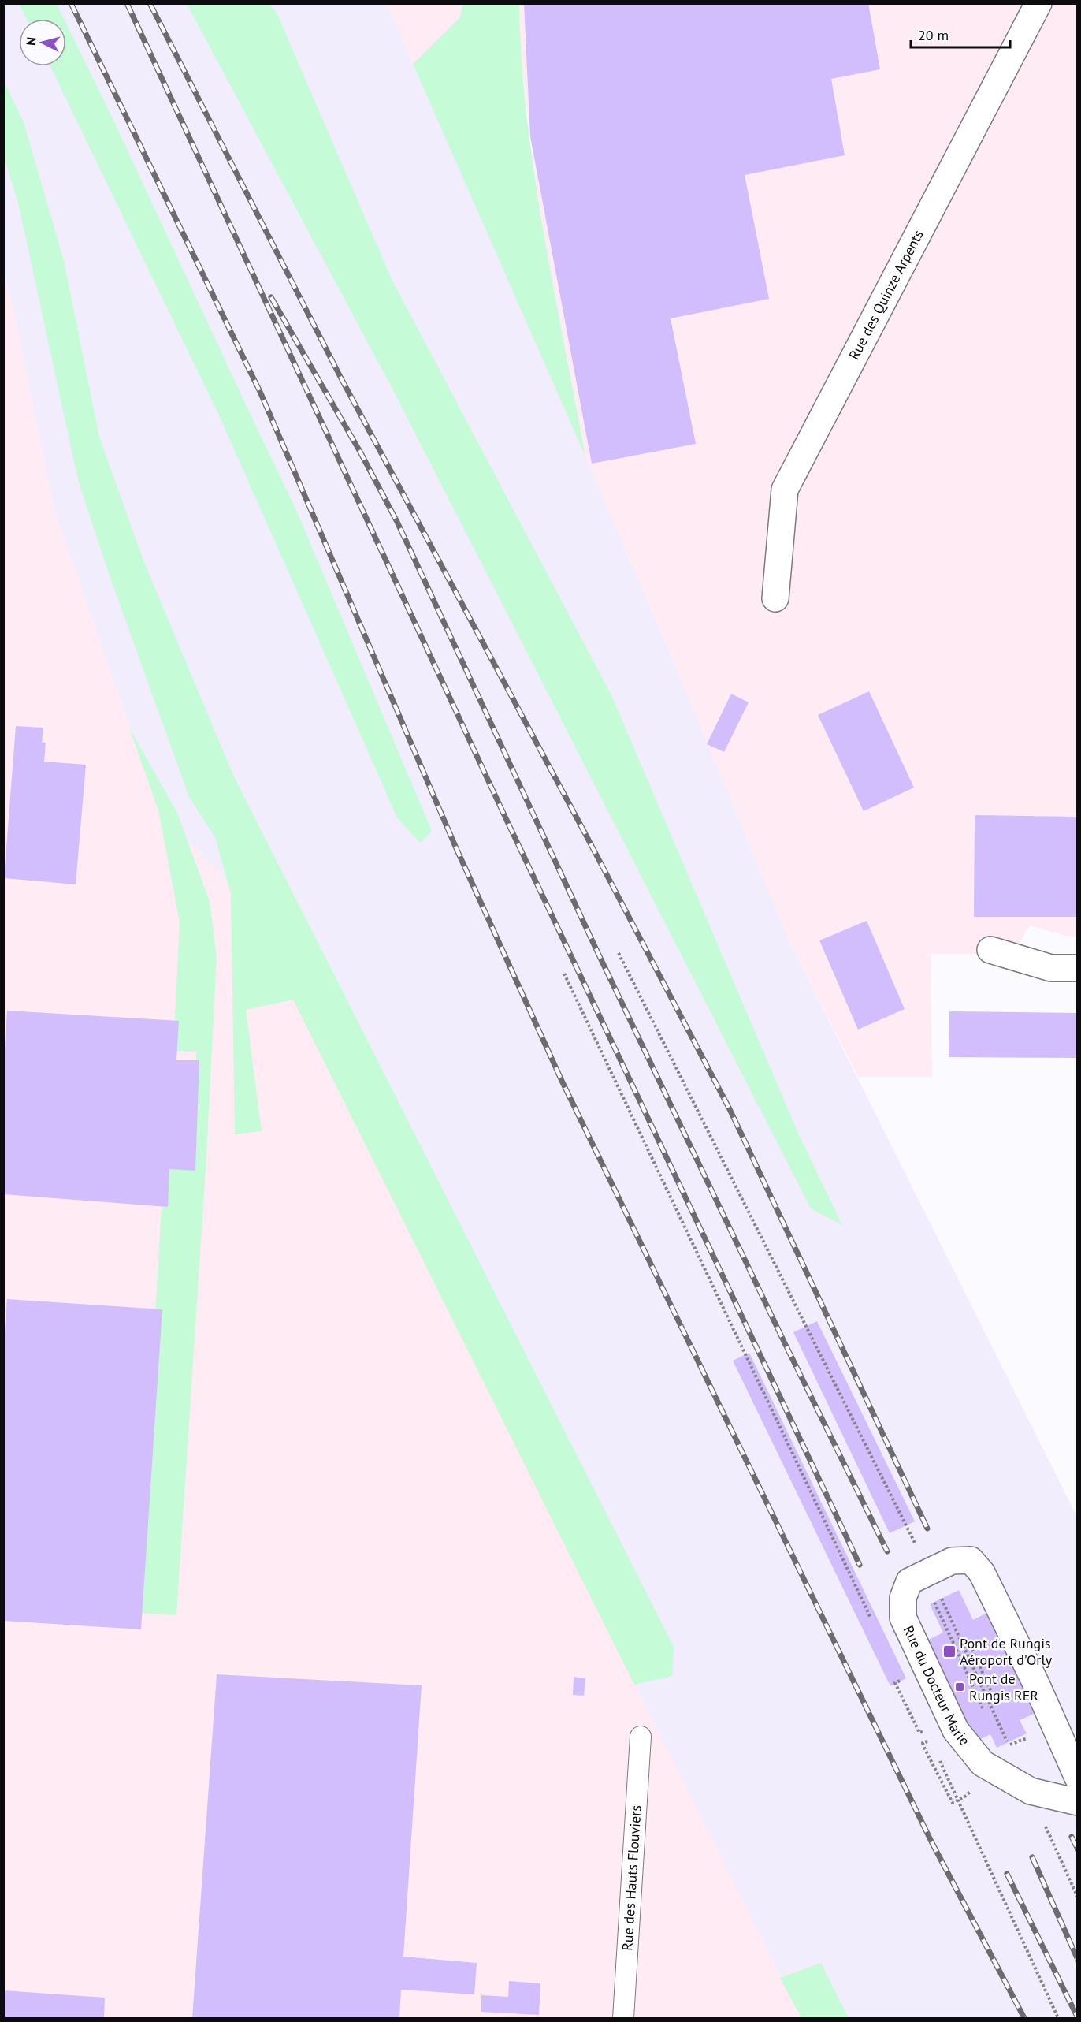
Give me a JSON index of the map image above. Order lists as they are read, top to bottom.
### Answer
{
  "streets": {
    "street": ["Rue des Quinze Arpents", "Rue du Docteur Marie"],
    "lane": ["Rue des Hauts Flouviers"]
  },
  "places": {
    "transit": ["Pont de Rungis Aéroport d'Orly", "Pont de Rungis RER"]
  },
  "scale_bar": "20 m",
  "north": "left"
}
